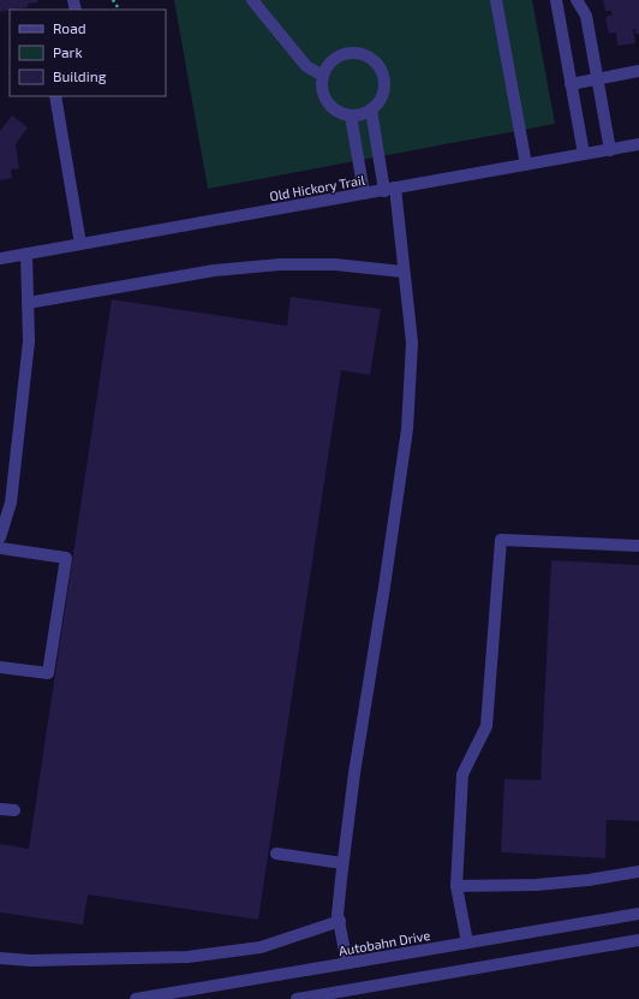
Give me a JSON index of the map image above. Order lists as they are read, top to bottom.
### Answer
{
  "streets": {
    "street": ["Old Hickory Trail", "Autobahn Drive"]
  },
  "legend": ["Road", "Park", "Building"]
}
